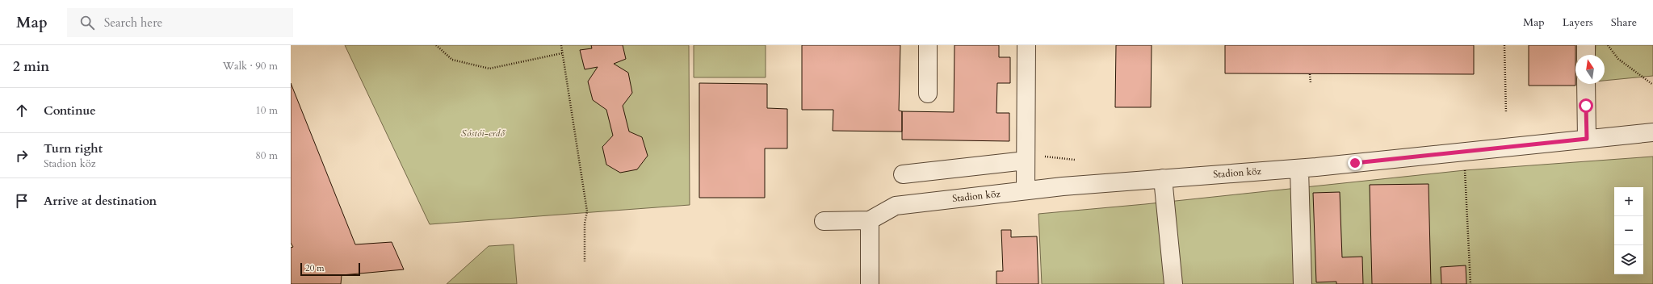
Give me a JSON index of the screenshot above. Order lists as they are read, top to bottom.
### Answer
{
  "streets": {
    "street": ["Stadion köz"]
  },
  "parks": ["Sóstói-erdő"],
  "scale_bar": "20 m",
  "north": "top",
  "page": {
    "header": "Map",
    "search": "Search here",
    "nav": ["Map", "Layers", "Share"],
    "heading": ["2 min", "Walk · 90 m"],
    "list": [
      ["Continue", "10 m"],
      ["Turn right", "Stadion köz", "80 m"],
      "Arrive at destination"
    ],
    "map_buttons": ["+", "−"],
    "scale": "20 m"
  }
}
